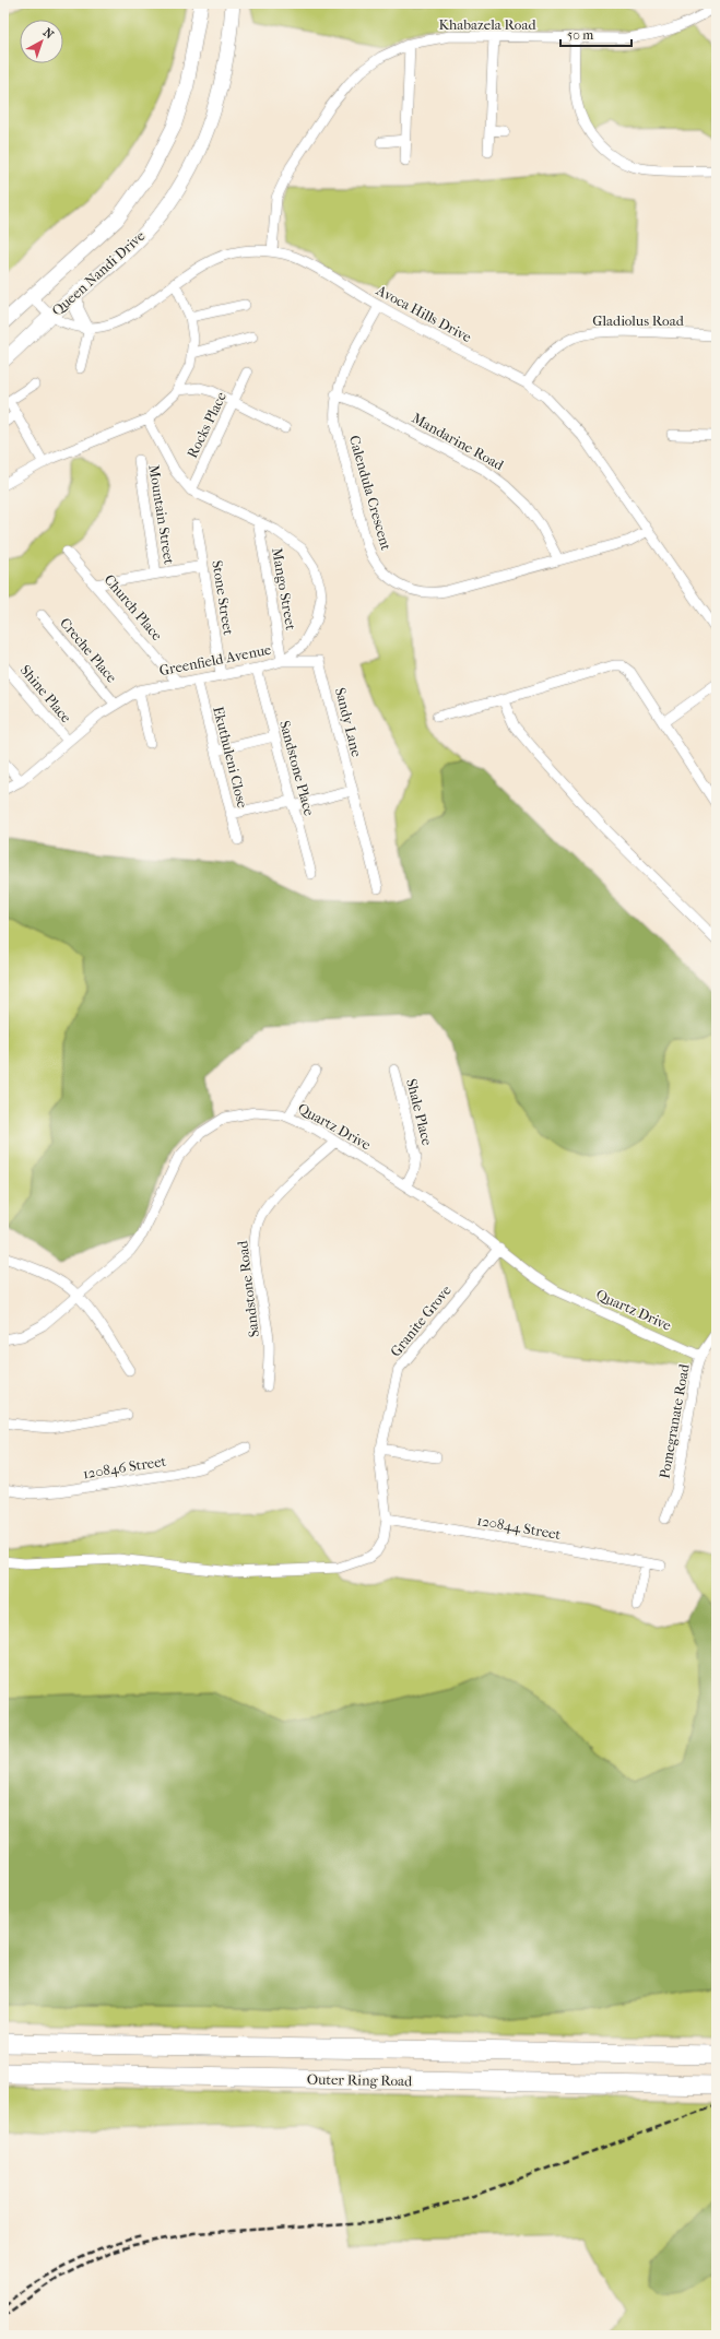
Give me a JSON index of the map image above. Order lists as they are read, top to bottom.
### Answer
{
  "streets": {
    "highway": ["Outer Ring Road"],
    "main road": ["Queen Nandi Drive"],
    "street": [
      "Khabazela Road",
      "Avoca Hills Drive",
      "Gladiolus Road",
      "Rocks Place",
      "Mandarine Road",
      "Calendula Crescent",
      "Mountain Street",
      "Mango Street",
      "Stone Street",
      "Church Place",
      "Creche Place",
      "Greenfield Avenue",
      "Shine Place",
      "Sandy Lane",
      "Ekuthuleni Close",
      "Sandstone Place",
      "Shale Place",
      "Quartz Drive",
      "Sandstone Road",
      "Granite Grove",
      "Pomegranate Road",
      "120846 Street",
      "120844 Street"
    ]
  },
  "crossings": [
    ["Khabazela Road", "Avoca Hills Drive"],
    ["Queen Nandi Drive", "Avoca Hills Drive"],
    ["Avoca Hills Drive", "Gladiolus Road"],
    ["Avoca Hills Drive", "Calendula Crescent"],
    ["Rocks Place", "Greenfield Avenue"],
    ["Mandarine Road", "Calendula Crescent"],
    ["Mango Street", "Greenfield Avenue"],
    ["Mango Street", "Sandy Lane"],
    ["Stone Street", "Greenfield Avenue"],
    ["Church Place", "Greenfield Avenue"],
    ["Creche Place", "Greenfield Avenue"],
    ["Greenfield Avenue", "Shine Place"],
    ["Greenfield Avenue", "Sandy Lane"],
    ["Greenfield Avenue", "Ekuthuleni Close"],
    ["Greenfield Avenue", "Sandstone Place"],
    ["Shale Place", "Quartz Drive"],
    ["Quartz Drive", "Sandstone Road"],
    ["Quartz Drive", "Granite Grove"],
    ["Quartz Drive", "Pomegranate Road"],
    ["Granite Grove", "120844 Street"]
  ],
  "scale_bar": "50 m",
  "north": "top right"
}
